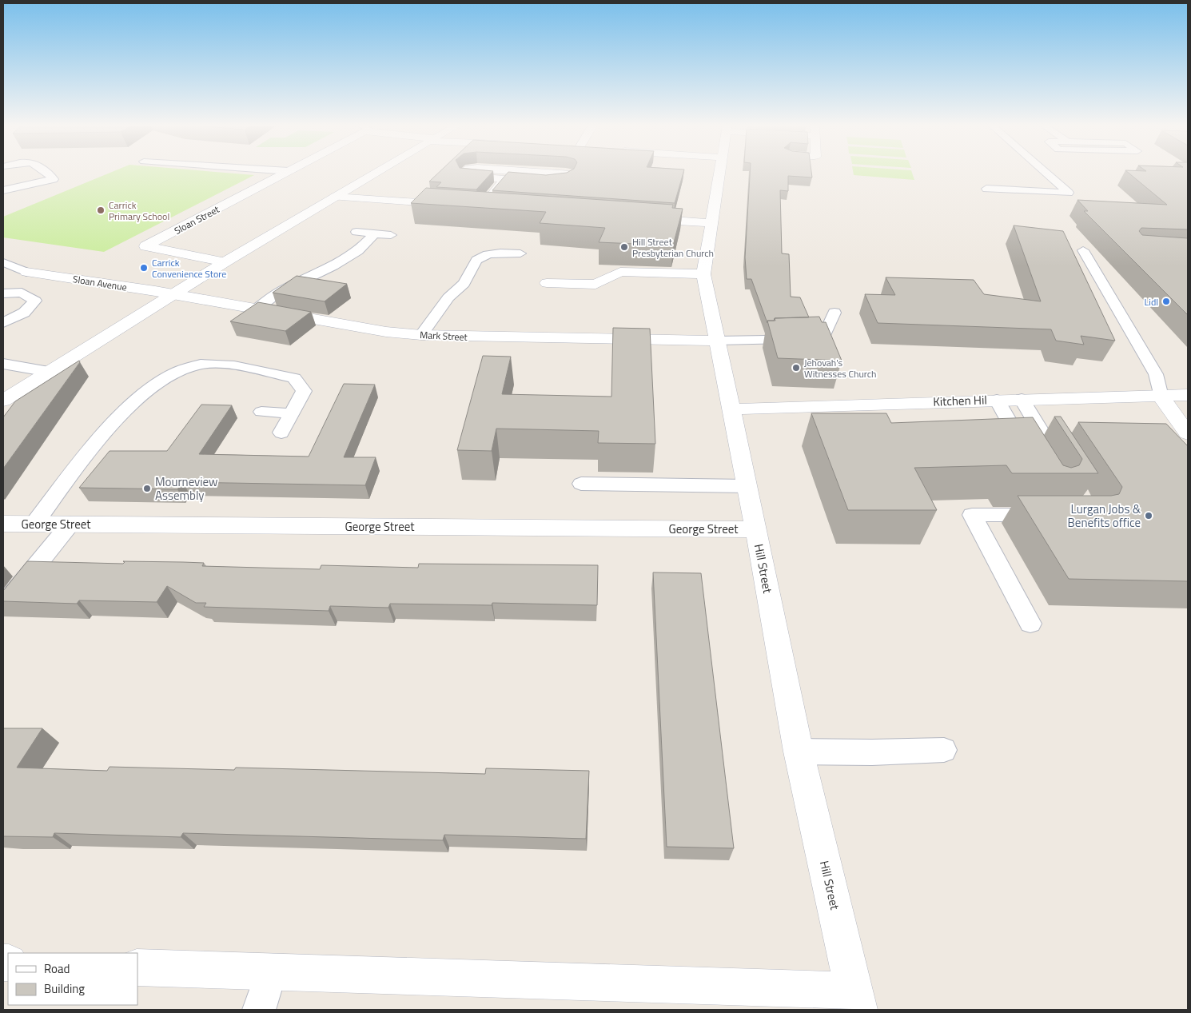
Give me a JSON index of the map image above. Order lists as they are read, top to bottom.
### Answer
{
  "streets": {
    "street": [
      "Sloan Street",
      "Sloan Avenue",
      "Mark Street",
      "Kitchen Hil",
      "George Street",
      "Hill Street"
    ]
  },
  "crossings": [
    ["Sloan Avenue", "Mark Street"],
    ["Mark Street", "Hill Street"],
    ["Kitchen Hil", "Hill Street"],
    ["George Street", "Hill Street"]
  ],
  "places": [
    "Carrick Primary School",
    "Hill Street Presbyterian Church",
    "Carrick Convenience Store",
    "Lidl",
    "Jehovah's Witnesses Church",
    "Mourneview Assembly",
    "Lurgan Jobs & Benefits office"
  ],
  "legend": ["Road", "Building"]
}
